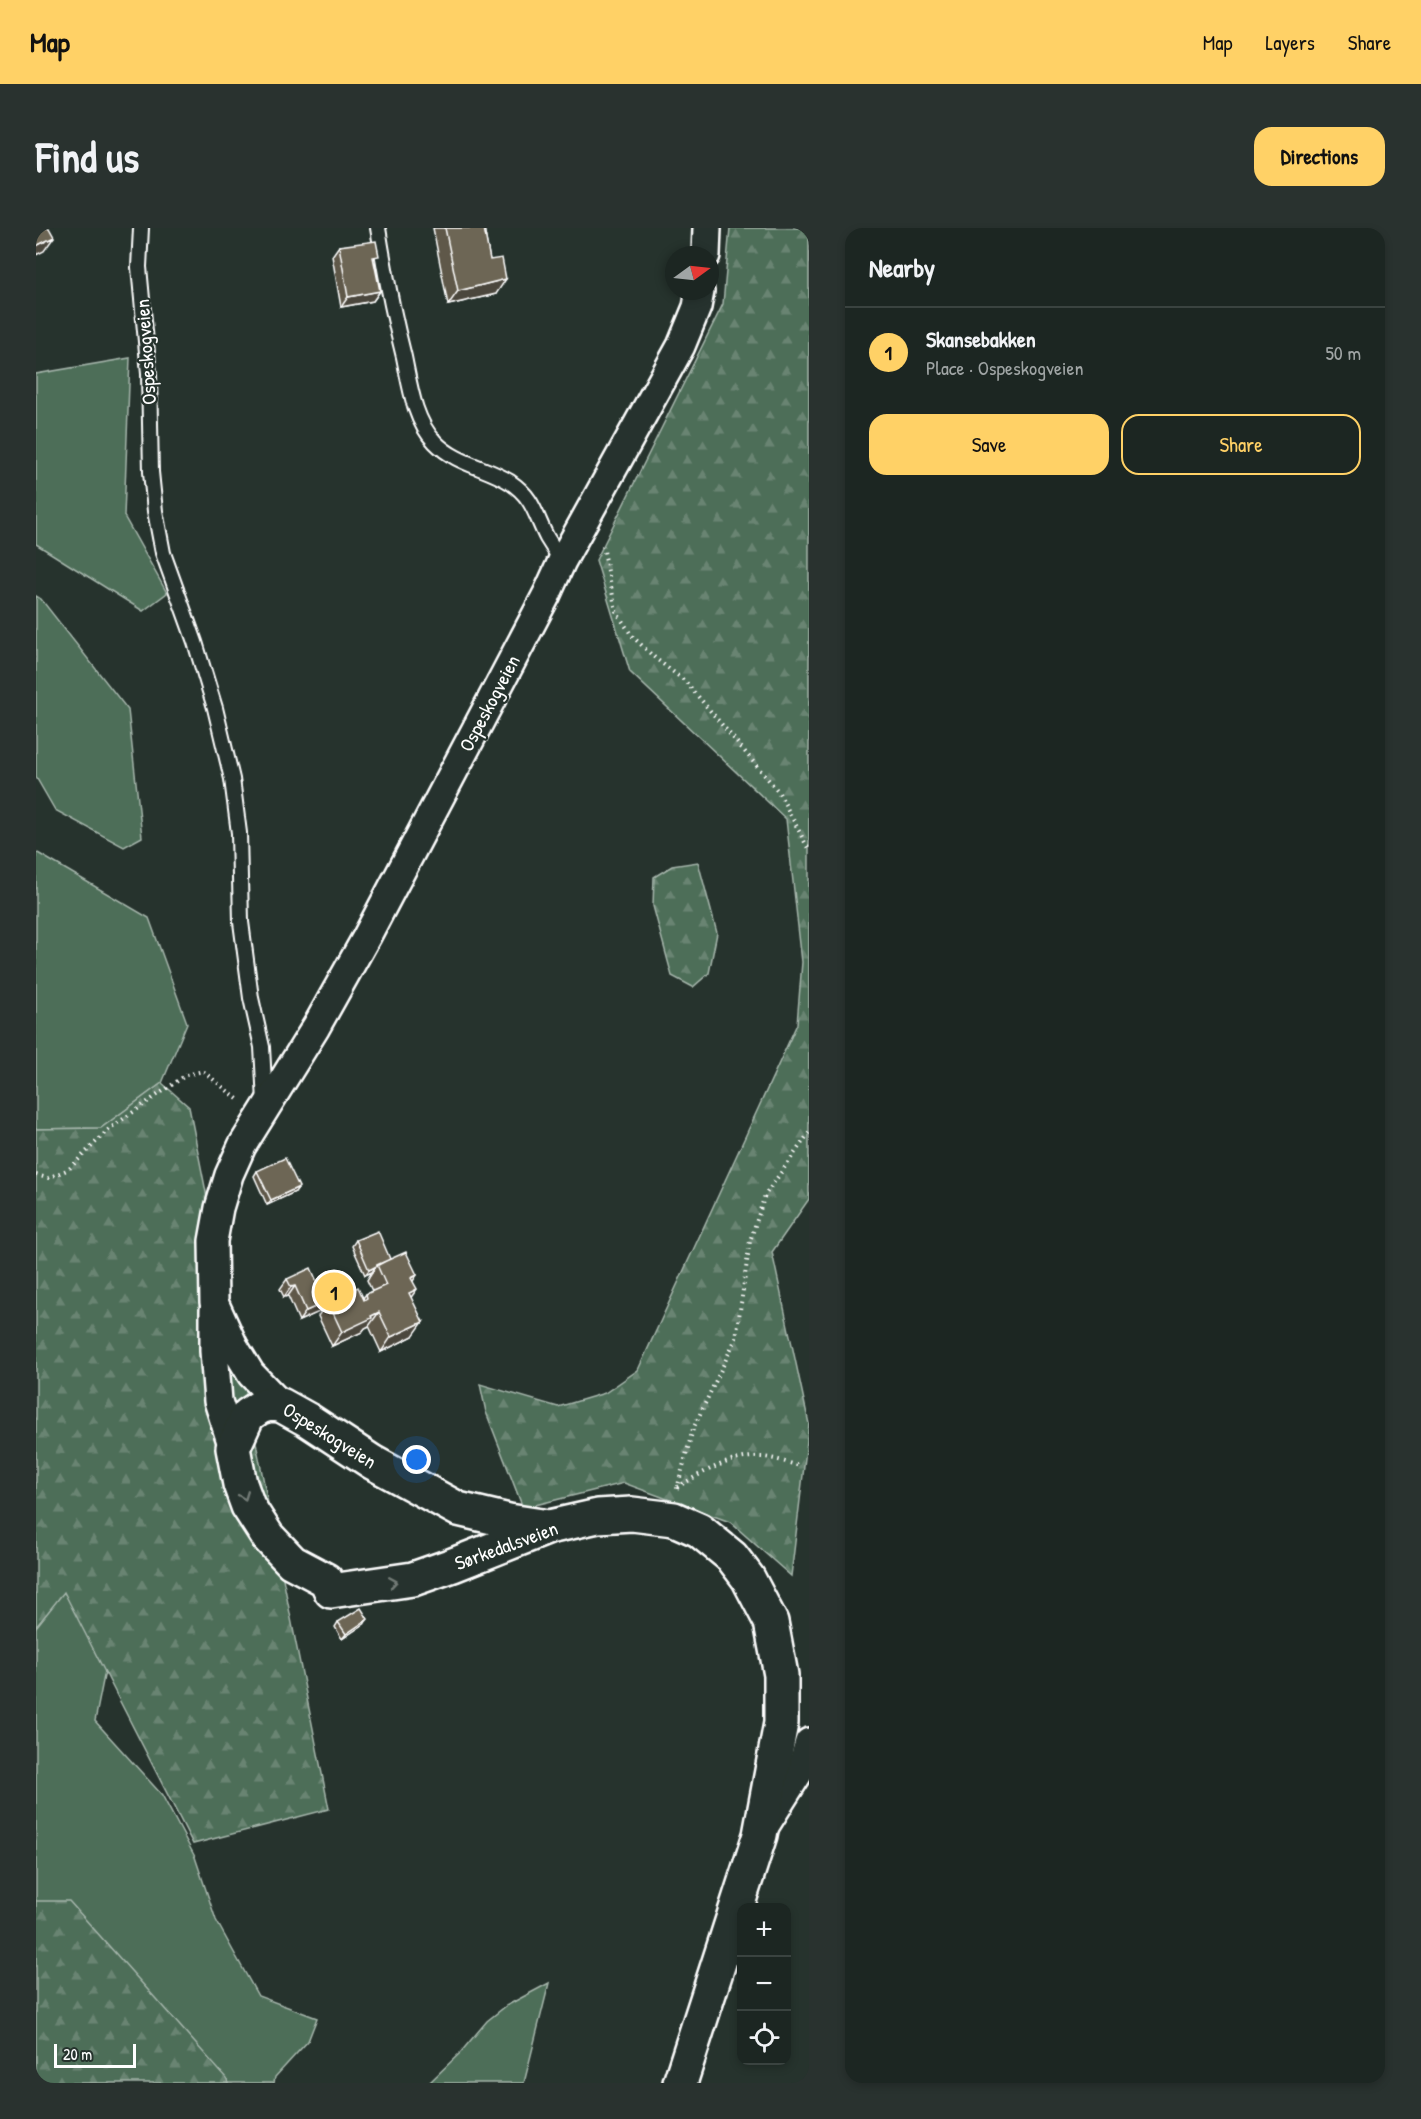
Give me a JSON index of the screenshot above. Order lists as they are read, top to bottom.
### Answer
{
  "streets": {
    "street": ["Ospeskogveien", "Sørkedalsveien"]
  },
  "crossings": [
    ["Ospeskogveien", "Sørkedalsveien"]
  ],
  "scale_bar": "20 m",
  "north": "right",
  "page": {
    "header": "Map",
    "nav": ["Map", "Layers", "Share"],
    "buttons": [
      "Directions",
      ["Save", "Share"]
    ],
    "title": "Find us",
    "heading": "Nearby",
    "list": [
      {
        "mark": "1",
        "name": "Skansebakken",
        "note": "Place · Ospeskogveien",
        "value": "50 m"
      }
    ],
    "pins": "1",
    "map_buttons": ["+", "−"],
    "scale": "20 m"
  }
}
